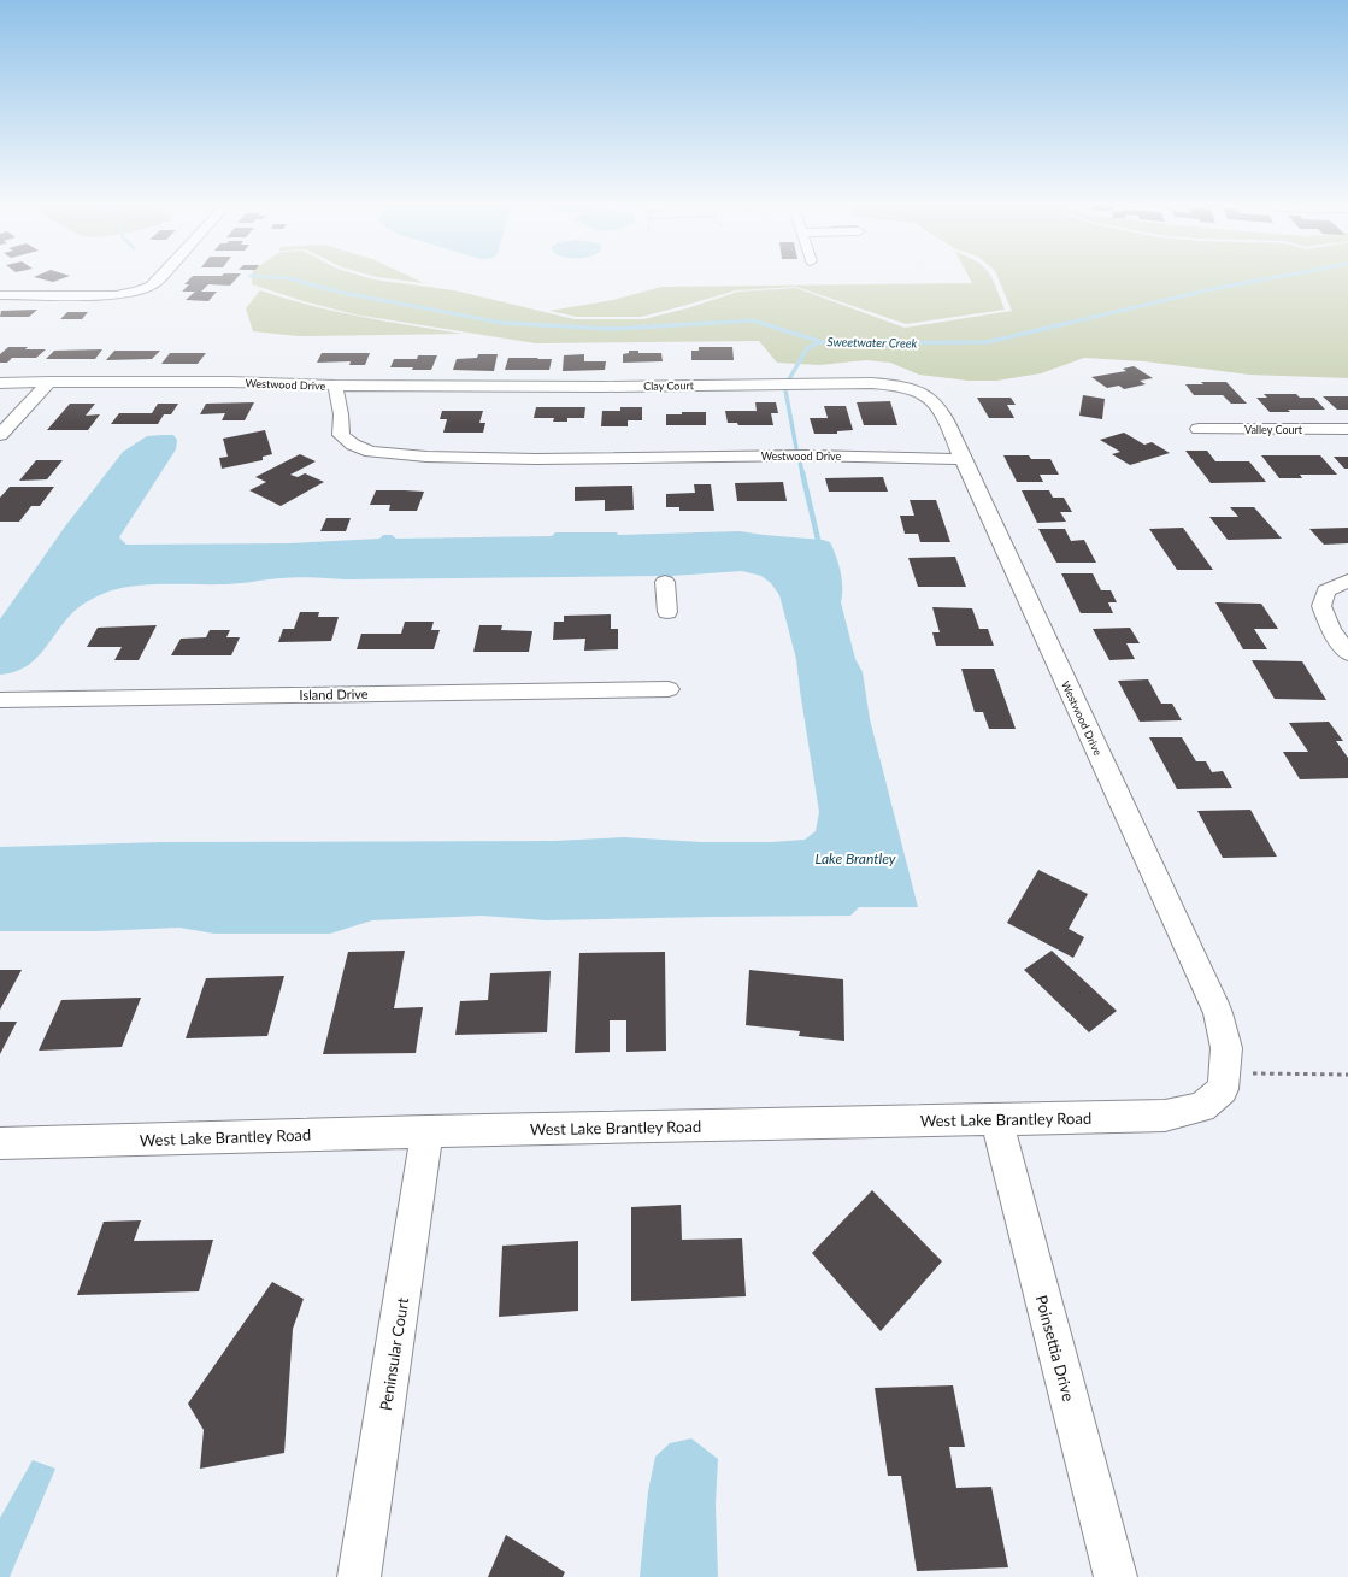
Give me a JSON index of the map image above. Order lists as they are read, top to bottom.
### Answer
{
  "streets": {
    "street": [
      "Westwood Drive",
      "Clay Court",
      "Valley Court",
      "Island Drive",
      "West Lake Brantley Road",
      "Poinsettia Drive",
      "Peninsular Court"
    ]
  },
  "crossings": [
    ["Westwood Drive", "Clay Court"],
    ["Westwood Drive", "West Lake Brantley Road"],
    ["West Lake Brantley Road", "Poinsettia Drive"],
    ["West Lake Brantley Road", "Peninsular Court"]
  ],
  "water": ["Sweetwater Creek", "Lake Brantley"]
}
